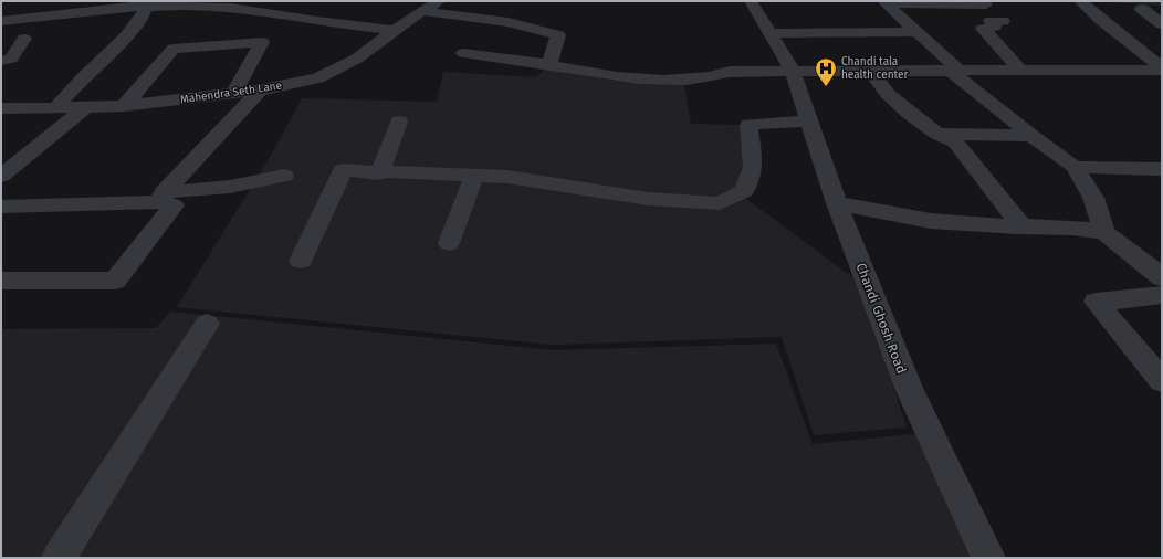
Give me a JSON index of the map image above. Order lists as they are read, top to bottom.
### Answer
{
  "streets": {
    "street": ["Mahendra Seth Lane", "Chandi Ghosh Road"]
  },
  "places": {
    "hospital": ["Chandi tala health center"]
  }
}
